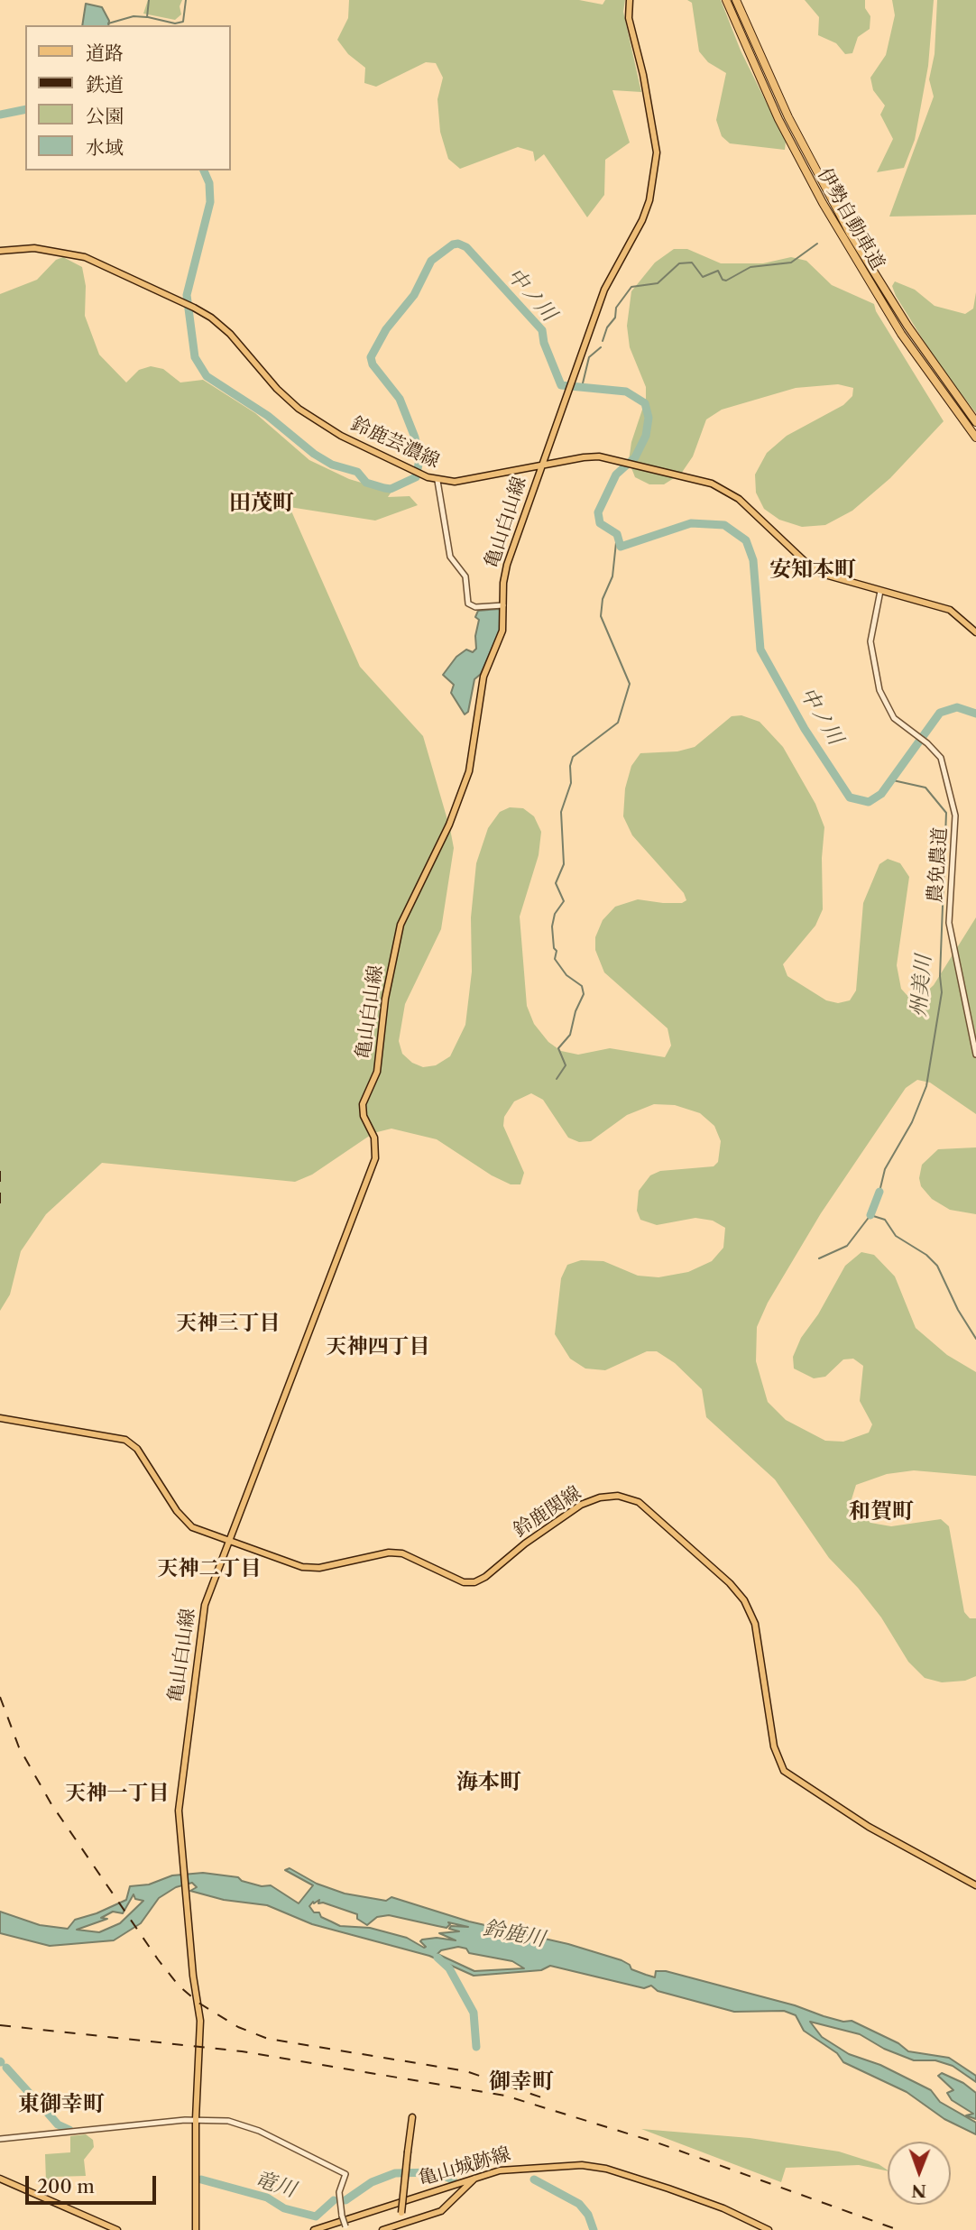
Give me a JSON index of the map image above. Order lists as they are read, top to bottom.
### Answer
{
  "streets": {
    "highway": ["伊勢自動車道"],
    "main road": [
      "鈴鹿芸濃線",
      "亀山白山線",
      "鈴鹿関線",
      "亀山城跡線"
    ],
    "street": ["農免農道"]
  },
  "crossings": [
    ["鈴鹿芸濃線", "亀山白山線"],
    ["鈴鹿芸濃線", "農免農道"],
    ["亀山白山線", "鈴鹿関線"]
  ],
  "districts": [
    "田茂町",
    "安知本町",
    "天神三丁目",
    "天神四丁目",
    "和賀町",
    "天神二丁目",
    "海本町",
    "天神一丁目",
    "御幸町",
    "東御幸町"
  ],
  "water": [
    "中ノ川",
    "州美川",
    "鈴鹿川",
    "竜川"
  ],
  "legend": [
    "道路",
    "鉄道",
    "公園",
    "水域"
  ],
  "scale_bar": "200 m",
  "north": "bottom"
}
